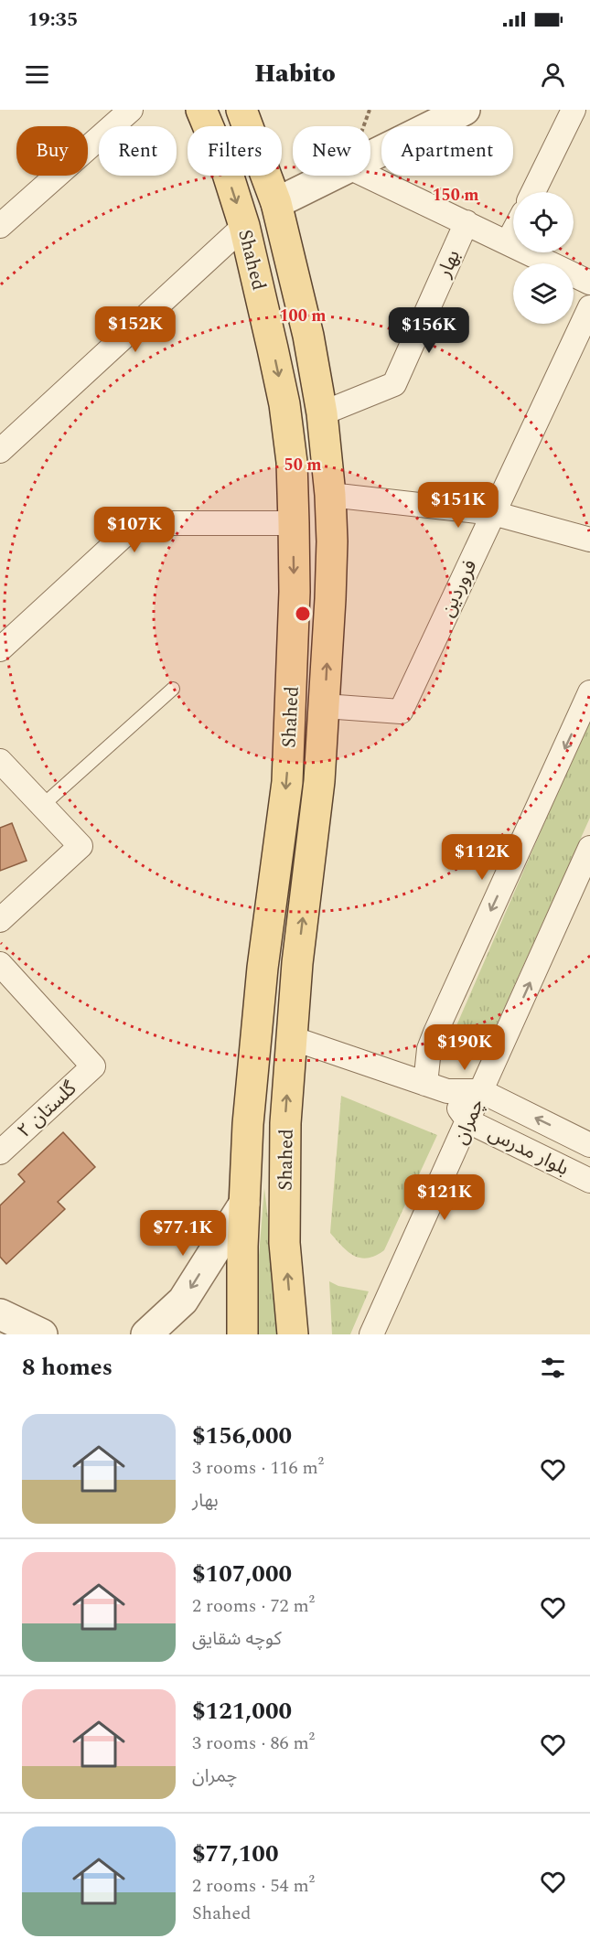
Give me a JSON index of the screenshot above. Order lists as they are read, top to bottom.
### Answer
{
  "streets": {
    "main road": ["Shahed"],
    "street": [
      "بهار",
      "فروردین",
      "گلستان ۲",
      "چمران",
      "بلوار مدرس"
    ]
  },
  "crossings": [
    ["Shahed", "بهار"],
    ["Shahed", "فروردین"],
    ["Shahed", "بلوار مدرس"],
    ["چمران", "بلوار مدرس"]
  ],
  "page": {
    "status": "19:35",
    "header": "Habito",
    "chip": [
      "Buy",
      "Rent",
      "Filters",
      "New",
      "Apartment"
    ],
    "price": [
      "$152K",
      "$156K",
      "$151K",
      "$107K",
      "$112K",
      "$190K",
      "$121K",
      "$77.1K"
    ],
    "heading": "8 homes",
    "list": [
      {
        "name": "$156,000",
        "note": "3 rooms · 116 m² · بهار"
      },
      {
        "name": "$107,000",
        "note": "2 rooms · 72 m² · کوچه شقایق"
      },
      {
        "name": "$121,000",
        "note": "3 rooms · 86 m² · چمران"
      },
      {
        "name": "$77,100",
        "note": "2 rooms · 54 m² · Shahed"
      }
    ]
  },
  "rings": ["150 m", "100 m", "50 m"]
}
